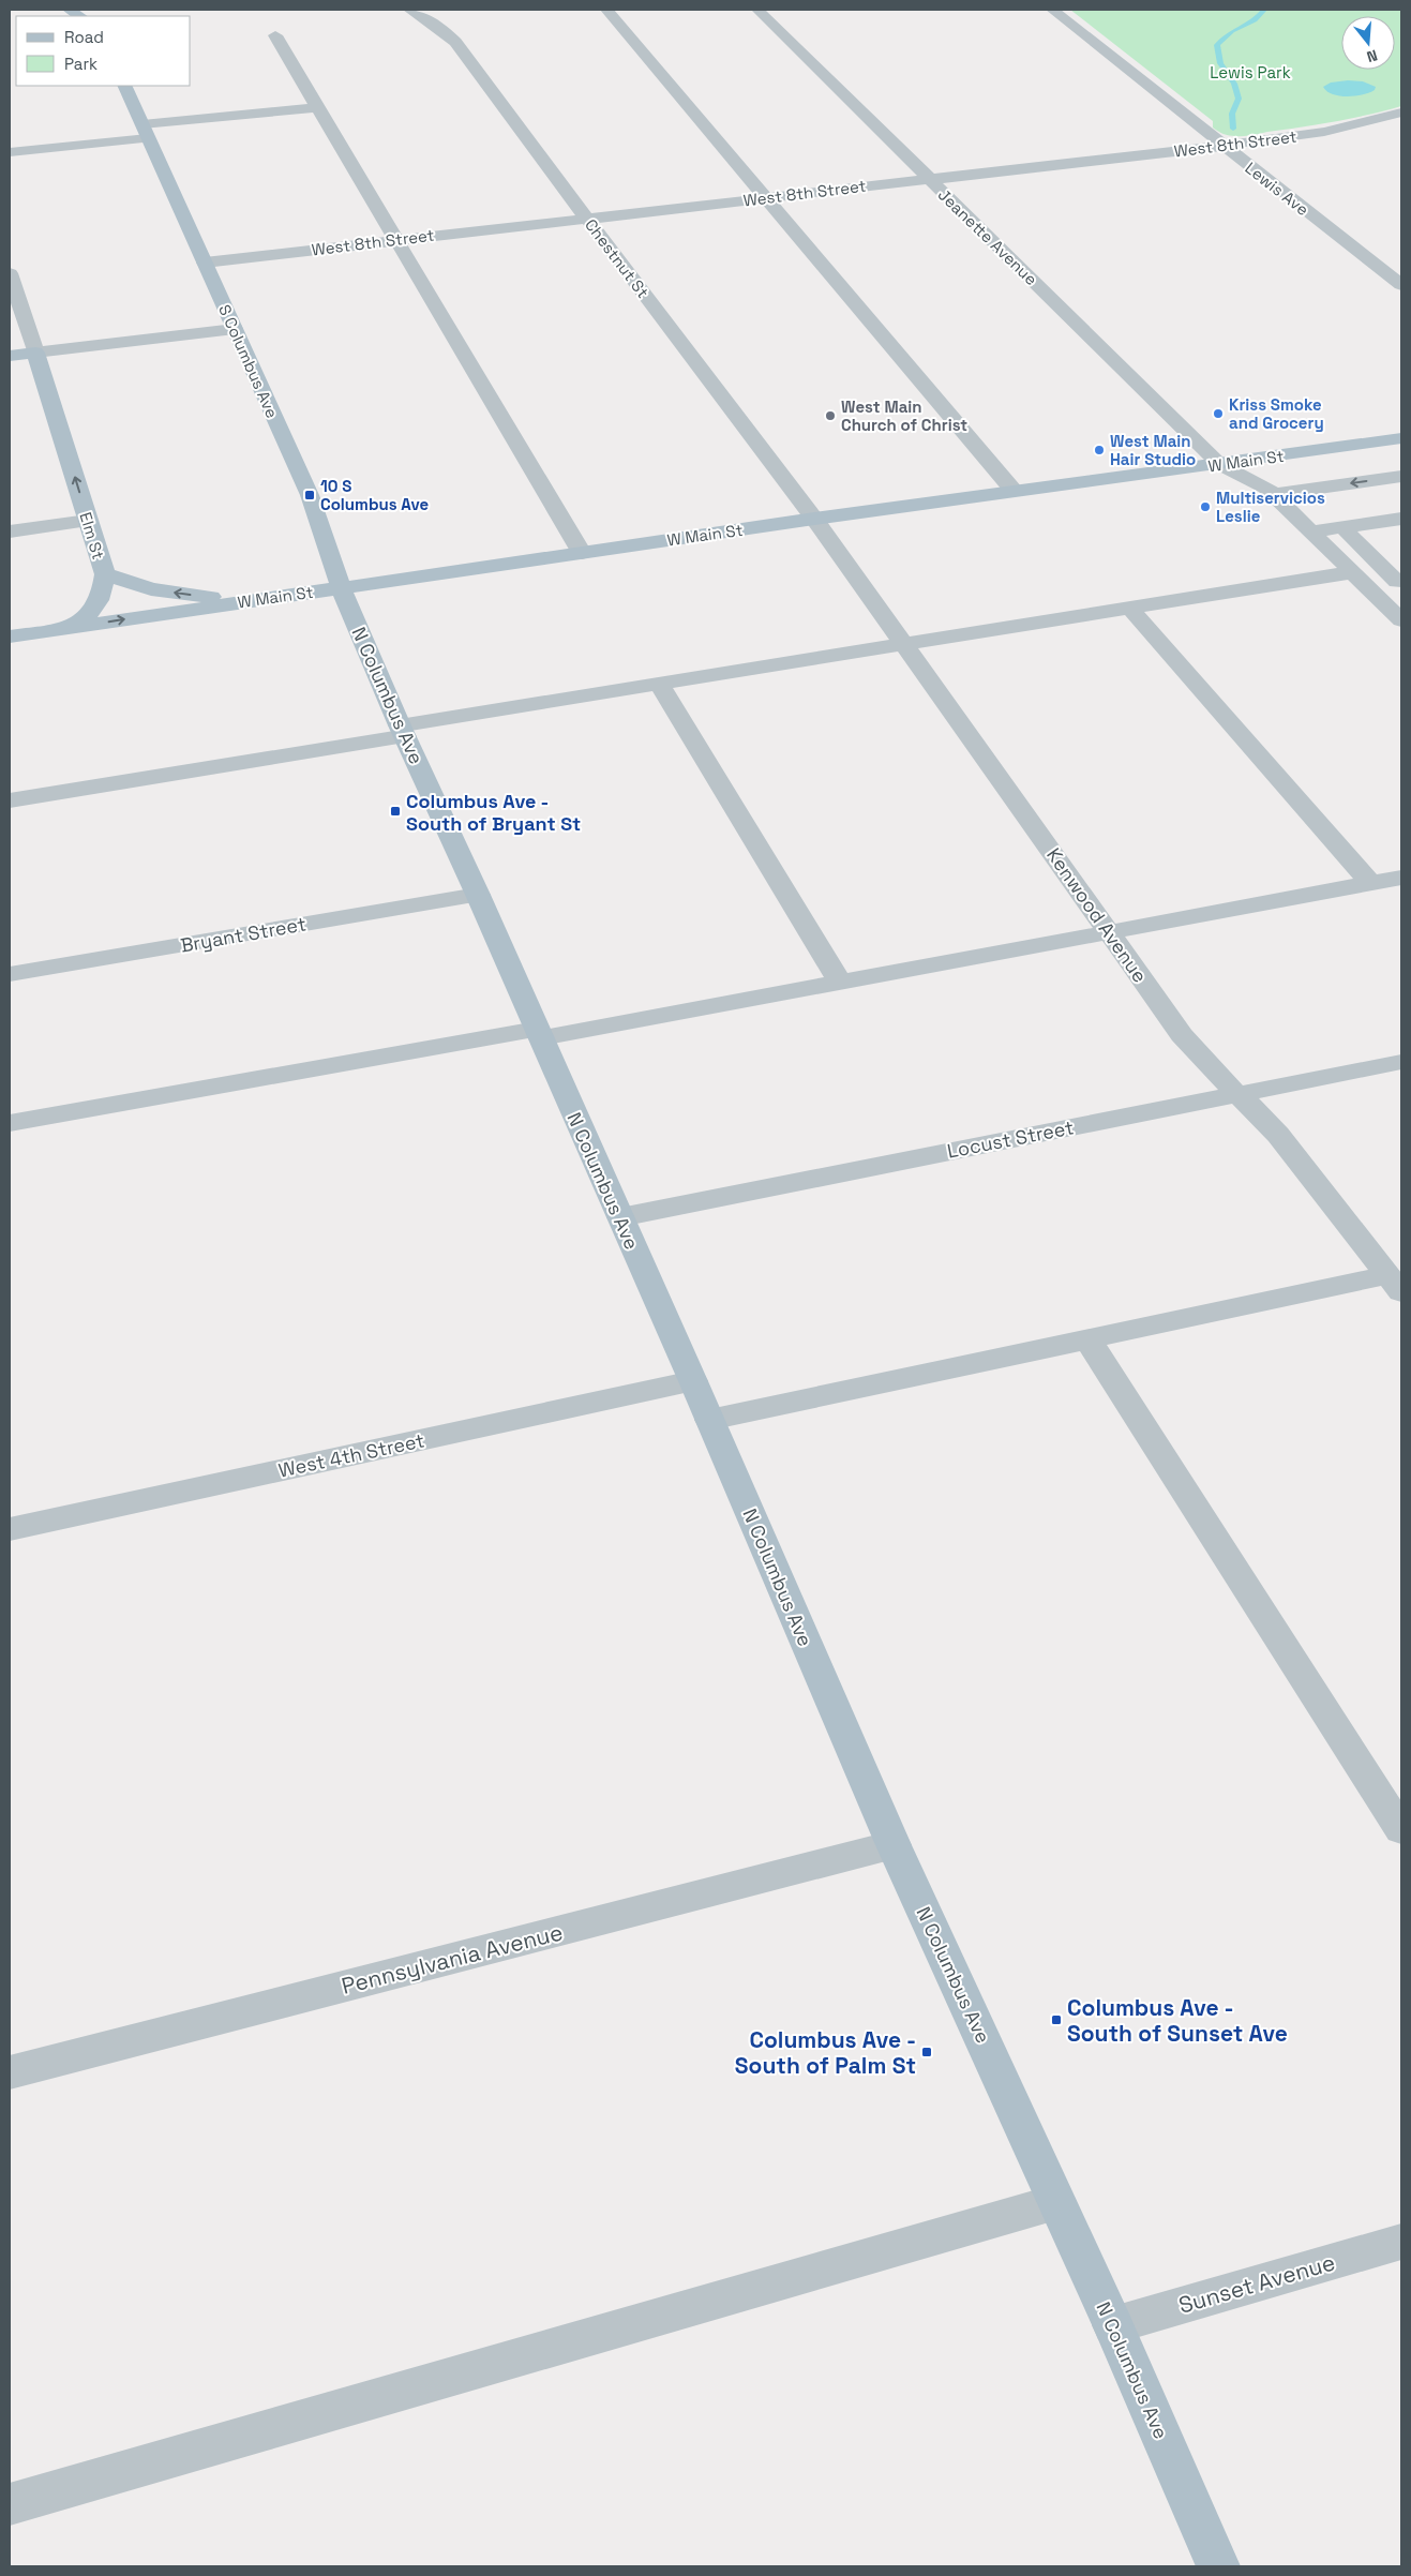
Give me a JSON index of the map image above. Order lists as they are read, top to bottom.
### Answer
{
  "streets": {
    "main road": [
      "S Columbus Ave",
      "W Main St",
      "Elm St",
      "N Columbus Ave"
    ],
    "street": [
      "West 8th Street",
      "Lewis Ave",
      "Jeanette Avenue",
      "Chestnut St",
      "Kenwood Avenue",
      "Bryant Street",
      "Locust Street",
      "West 4th Street",
      "Pennsylvania Avenue",
      "Sunset Avenue"
    ]
  },
  "crossings": [
    ["West 8th Street", "Lewis Ave"],
    ["West 8th Street", "Jeanette Avenue"],
    ["West 8th Street", "Chestnut St"],
    ["West 8th Street", "S Columbus Ave"],
    ["Jeanette Avenue", "W Main St"],
    ["Chestnut St", "W Main St"],
    ["Chestnut St", "Kenwood Avenue"],
    ["S Columbus Ave", "W Main St"],
    ["S Columbus Ave", "N Columbus Ave"],
    ["W Main St", "Elm St"],
    ["W Main St", "N Columbus Ave"],
    ["W Main St", "Kenwood Avenue"],
    ["N Columbus Ave", "Bryant Street"],
    ["N Columbus Ave", "Locust Street"],
    ["N Columbus Ave", "West 4th Street"],
    ["N Columbus Ave", "Pennsylvania Avenue"],
    ["N Columbus Ave", "Sunset Avenue"],
    ["Kenwood Avenue", "Locust Street"]
  ],
  "one_way": ["Elm St"],
  "parks": ["Lewis Park"],
  "places": {
    "other": [
      "Kriss Smoke and Grocery",
      "West Main Church of Christ",
      "West Main Hair Studio",
      "Multiservicios Leslie"
    ],
    "transit": [
      "10 S Columbus Ave",
      "Columbus Ave - South of Bryant St",
      "Columbus Ave - South of Sunset Ave",
      "Columbus Ave - South of Palm St"
    ]
  },
  "legend": ["Road", "Park"],
  "north": "bottom"
}
